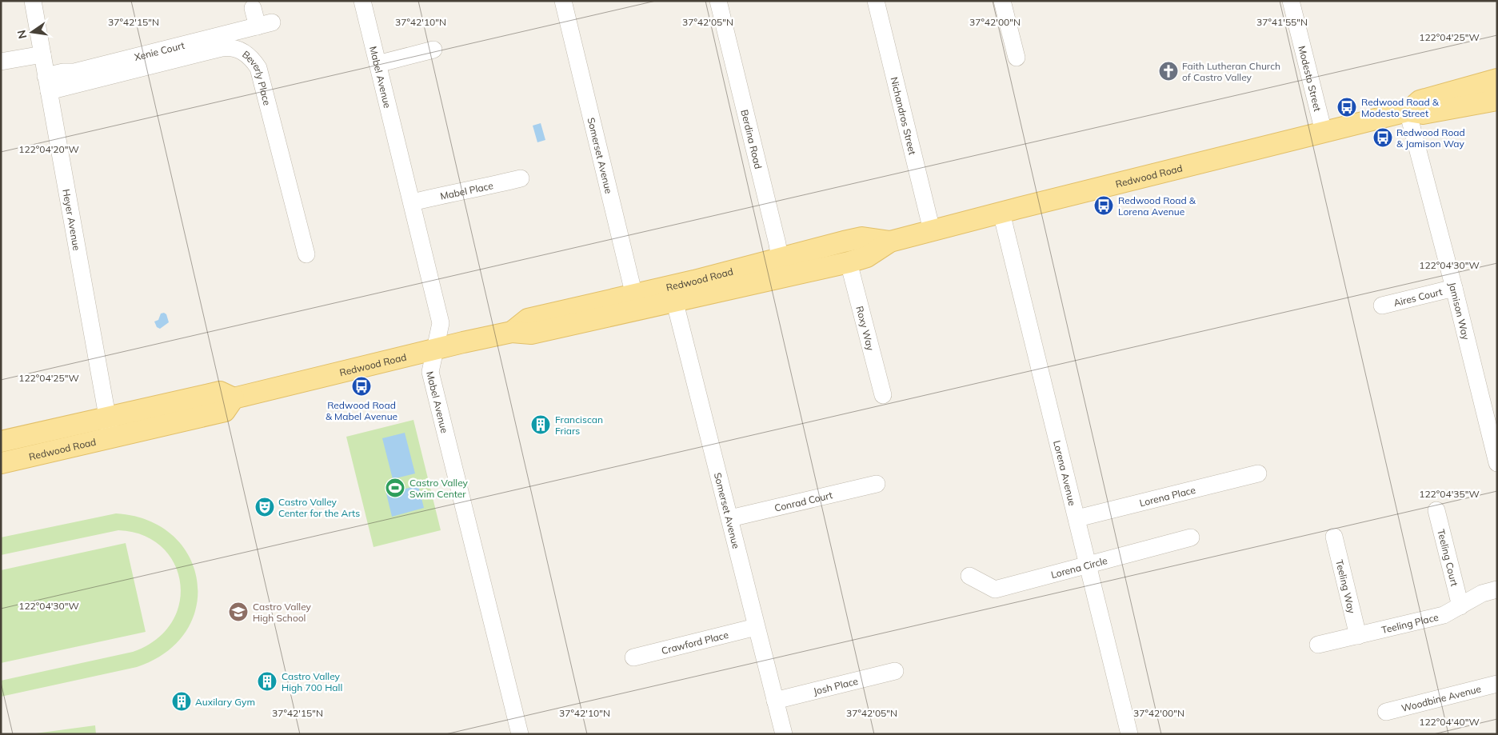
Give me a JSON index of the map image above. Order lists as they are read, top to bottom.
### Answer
{
  "streets": {
    "main road": ["Redwood Road"],
    "street": [
      "Xenie Court",
      "Mabel Avenue",
      "Modesto Street",
      "Beverly Place",
      "Nichandros Street",
      "Berdina Road",
      "Somerset Avenue",
      "Mabel Place",
      "Heyer Avenue",
      "Aires Court",
      "Jamison Way",
      "Roxy Way",
      "Lorena Avenue",
      "Lorena Place",
      "Conrad Court",
      "Teeling Court",
      "Lorena Circle",
      "Teeling Way",
      "Teeling Place",
      "Crawford Place",
      "Josh Place",
      "Woodbine Avenue"
    ]
  },
  "crossings": [
    ["Xenie Court", "Beverly Place"],
    ["Xenie Court", "Heyer Avenue"],
    ["Mabel Avenue", "Redwood Road"],
    ["Mabel Avenue", "Mabel Place"],
    ["Modesto Street", "Redwood Road"],
    ["Beverly Place", "Heyer Avenue"],
    ["Nichandros Street", "Redwood Road"],
    ["Berdina Road", "Redwood Road"],
    ["Somerset Avenue", "Redwood Road"],
    ["Somerset Avenue", "Conrad Court"],
    ["Somerset Avenue", "Crawford Place"],
    ["Somerset Avenue", "Josh Place"],
    ["Redwood Road", "Heyer Avenue"],
    ["Redwood Road", "Jamison Way"],
    ["Redwood Road", "Roxy Way"],
    ["Redwood Road", "Lorena Avenue"],
    ["Aires Court", "Jamison Way"],
    ["Lorena Avenue", "Lorena Place"],
    ["Lorena Avenue", "Lorena Circle"],
    ["Teeling Court", "Teeling Place"],
    ["Teeling Way", "Teeling Place"]
  ],
  "places": {
    "church": ["Faith Lutheran Church of Castro Valley"],
    "bus stop": [
      "Redwood Road & Modesto Street",
      "Redwood Road & Jamison Way",
      "Redwood Road & Lorena Avenue",
      "Redwood Road & Mabel Avenue"
    ],
    "building": ["Franciscan Friars", "Castro Valley High 700 Hall", "Auxilary Gym"],
    "sports": ["Castro Valley Swim Center"],
    "theatre": ["Castro Valley Center for the Arts"],
    "school or university": ["Castro Valley High School"]
  },
  "north": "left",
  "coordinates": [
    "37°42'15\"N",
    "37°42'10\"N",
    "37°42'05\"N",
    "37°42'00\"N",
    "37°41'55\"N",
    "122°04'25\"W",
    "122°04'20\"W",
    "122°04'30\"W",
    "122°04'35\"W",
    "122°04'40\"W"
  ]
}
